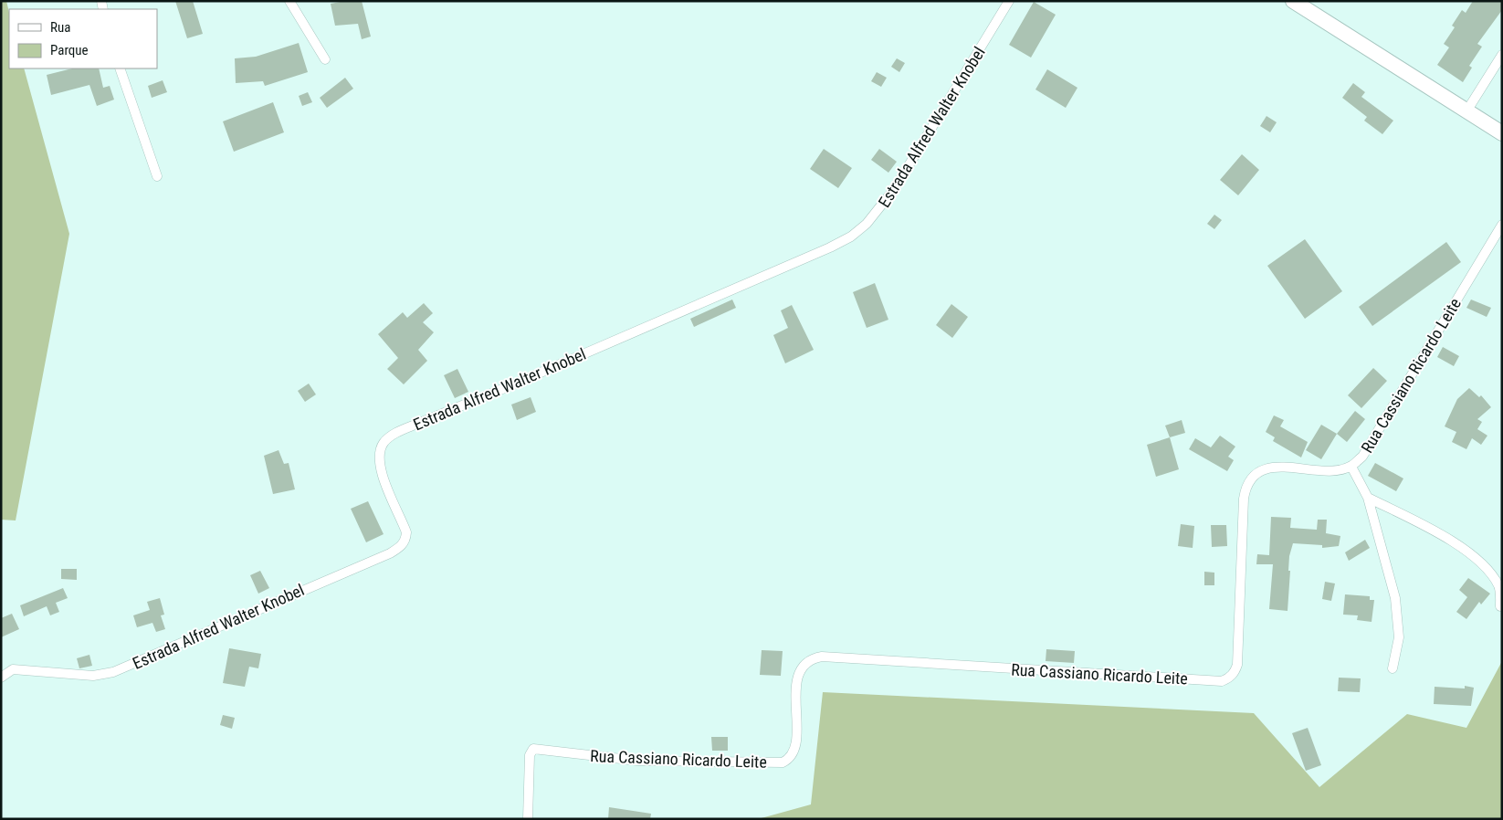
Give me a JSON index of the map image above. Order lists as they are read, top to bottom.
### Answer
{
  "streets": {
    "street": ["Estrada Alfred Walter Knobel", "Rua Cassiano Ricardo Leite"]
  },
  "legend": ["Rua", "Parque"]
}
